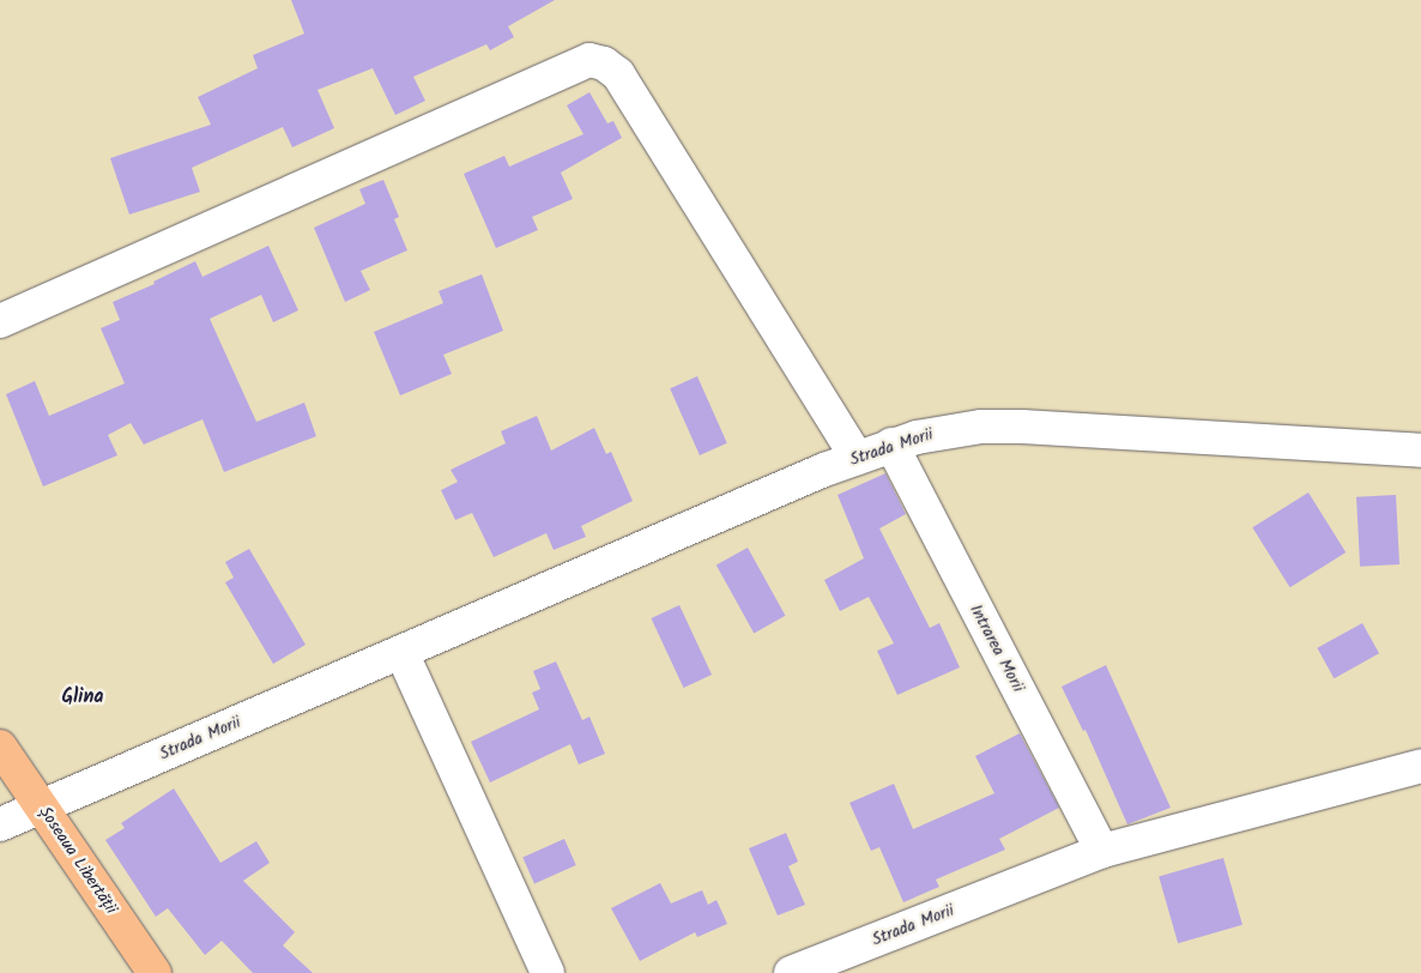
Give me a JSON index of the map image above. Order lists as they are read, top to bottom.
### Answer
{
  "streets": {
    "main road": ["Șoseaua Libertății"],
    "street": ["Strada Morii", "Intrarea Morii"]
  },
  "crossings": [
    ["Strada Morii", "Intrarea Morii"],
    ["Strada Morii", "Șoseaua Libertății"]
  ],
  "districts": ["Glina"]
}
